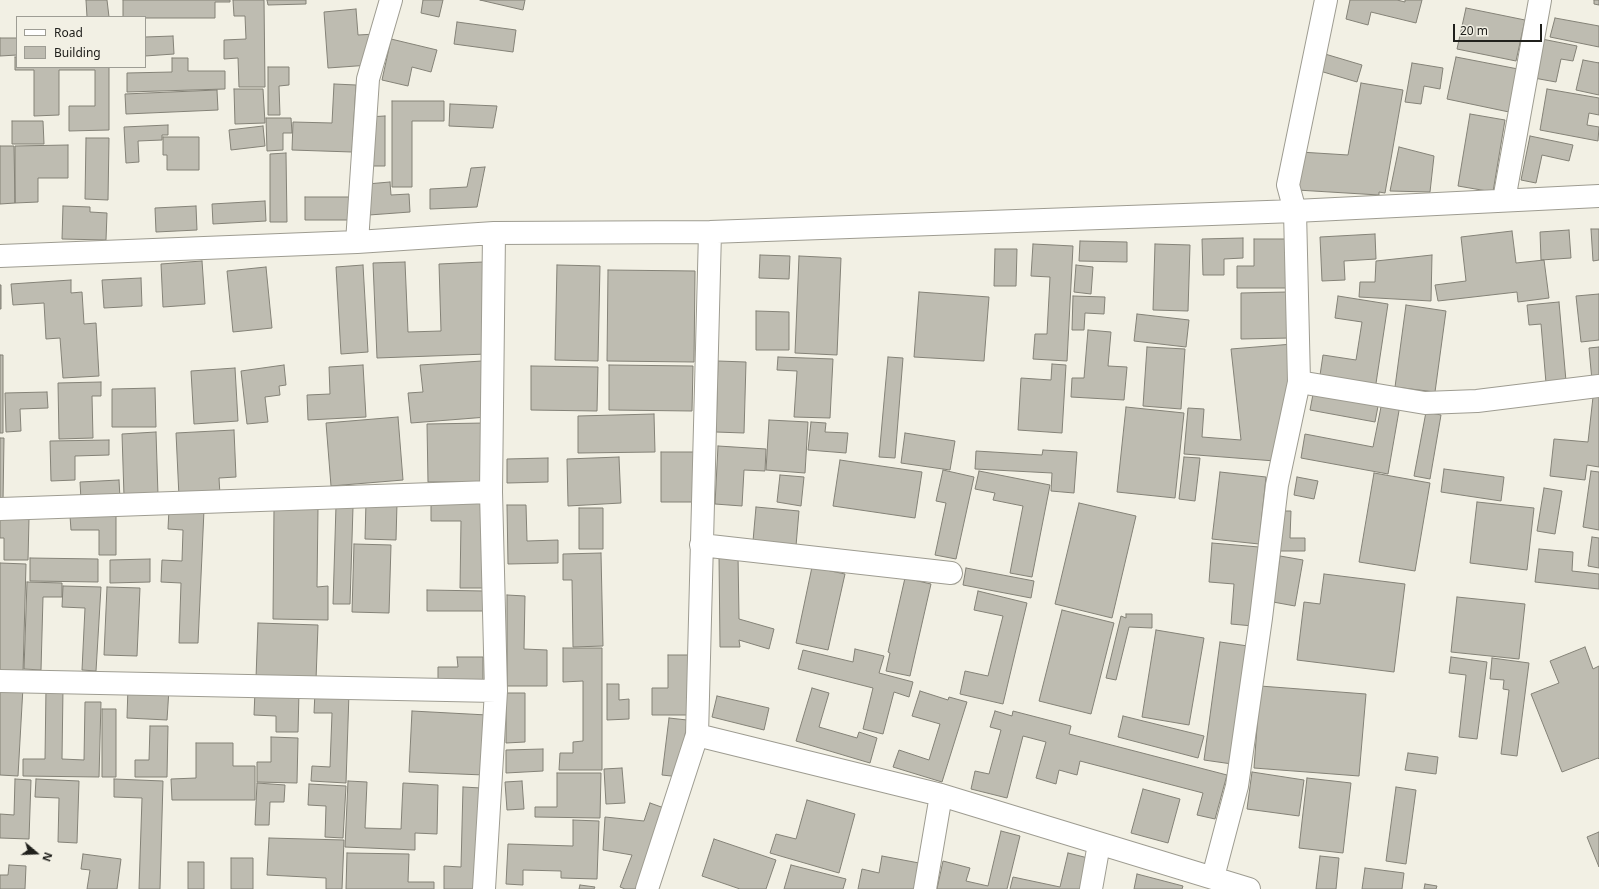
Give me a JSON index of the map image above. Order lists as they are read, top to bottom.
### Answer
{
  "legend": ["Road", "Building"],
  "scale_bar": "20 m",
  "north": "right"
}
